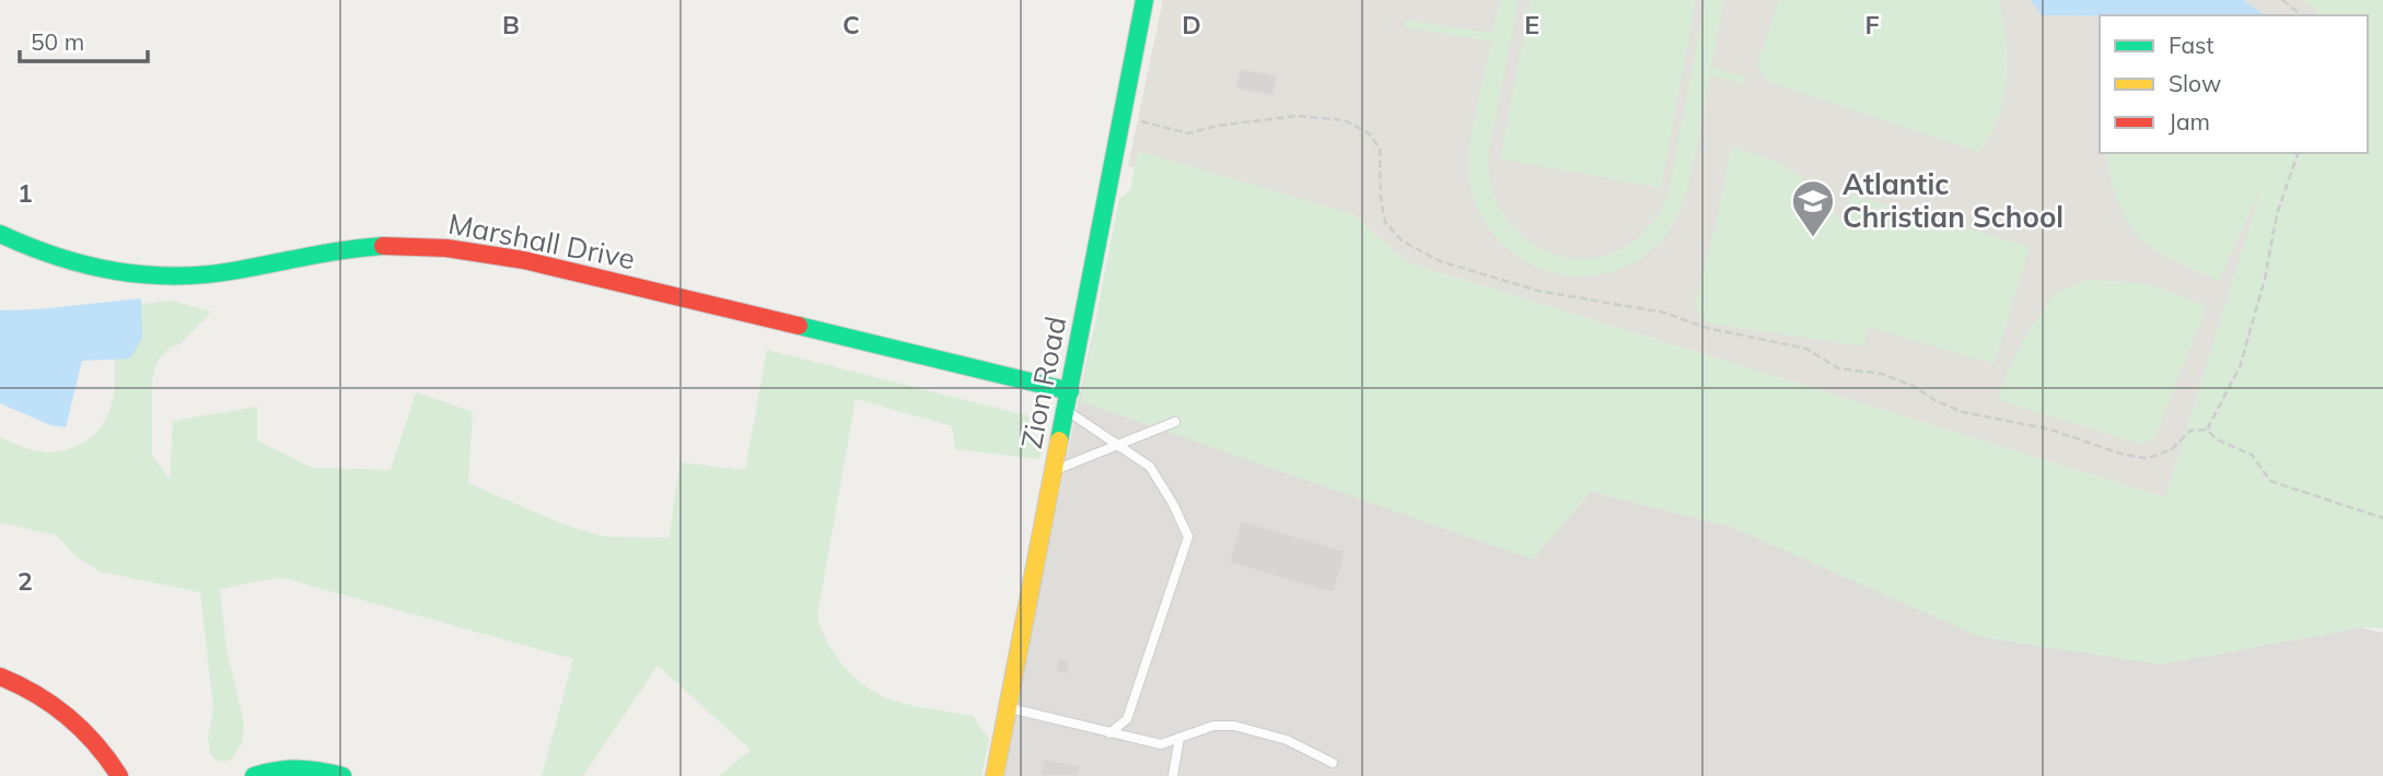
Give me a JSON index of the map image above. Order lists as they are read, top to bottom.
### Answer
{
  "streets": {
    "street": ["Marshall Drive", "Zion Road"]
  },
  "crossings": [
    ["Marshall Drive", "Zion Road"]
  ],
  "places": {
    "school or university": ["Atlantic Christian School"]
  },
  "legend": ["Fast", "Slow", "Jam"],
  "scale_bar": "50 m",
  "grid": {
    "columns": [
      "B",
      "C",
      "D",
      "E",
      "F"
    ],
    "rows": ["1", "2"]
  }
}
